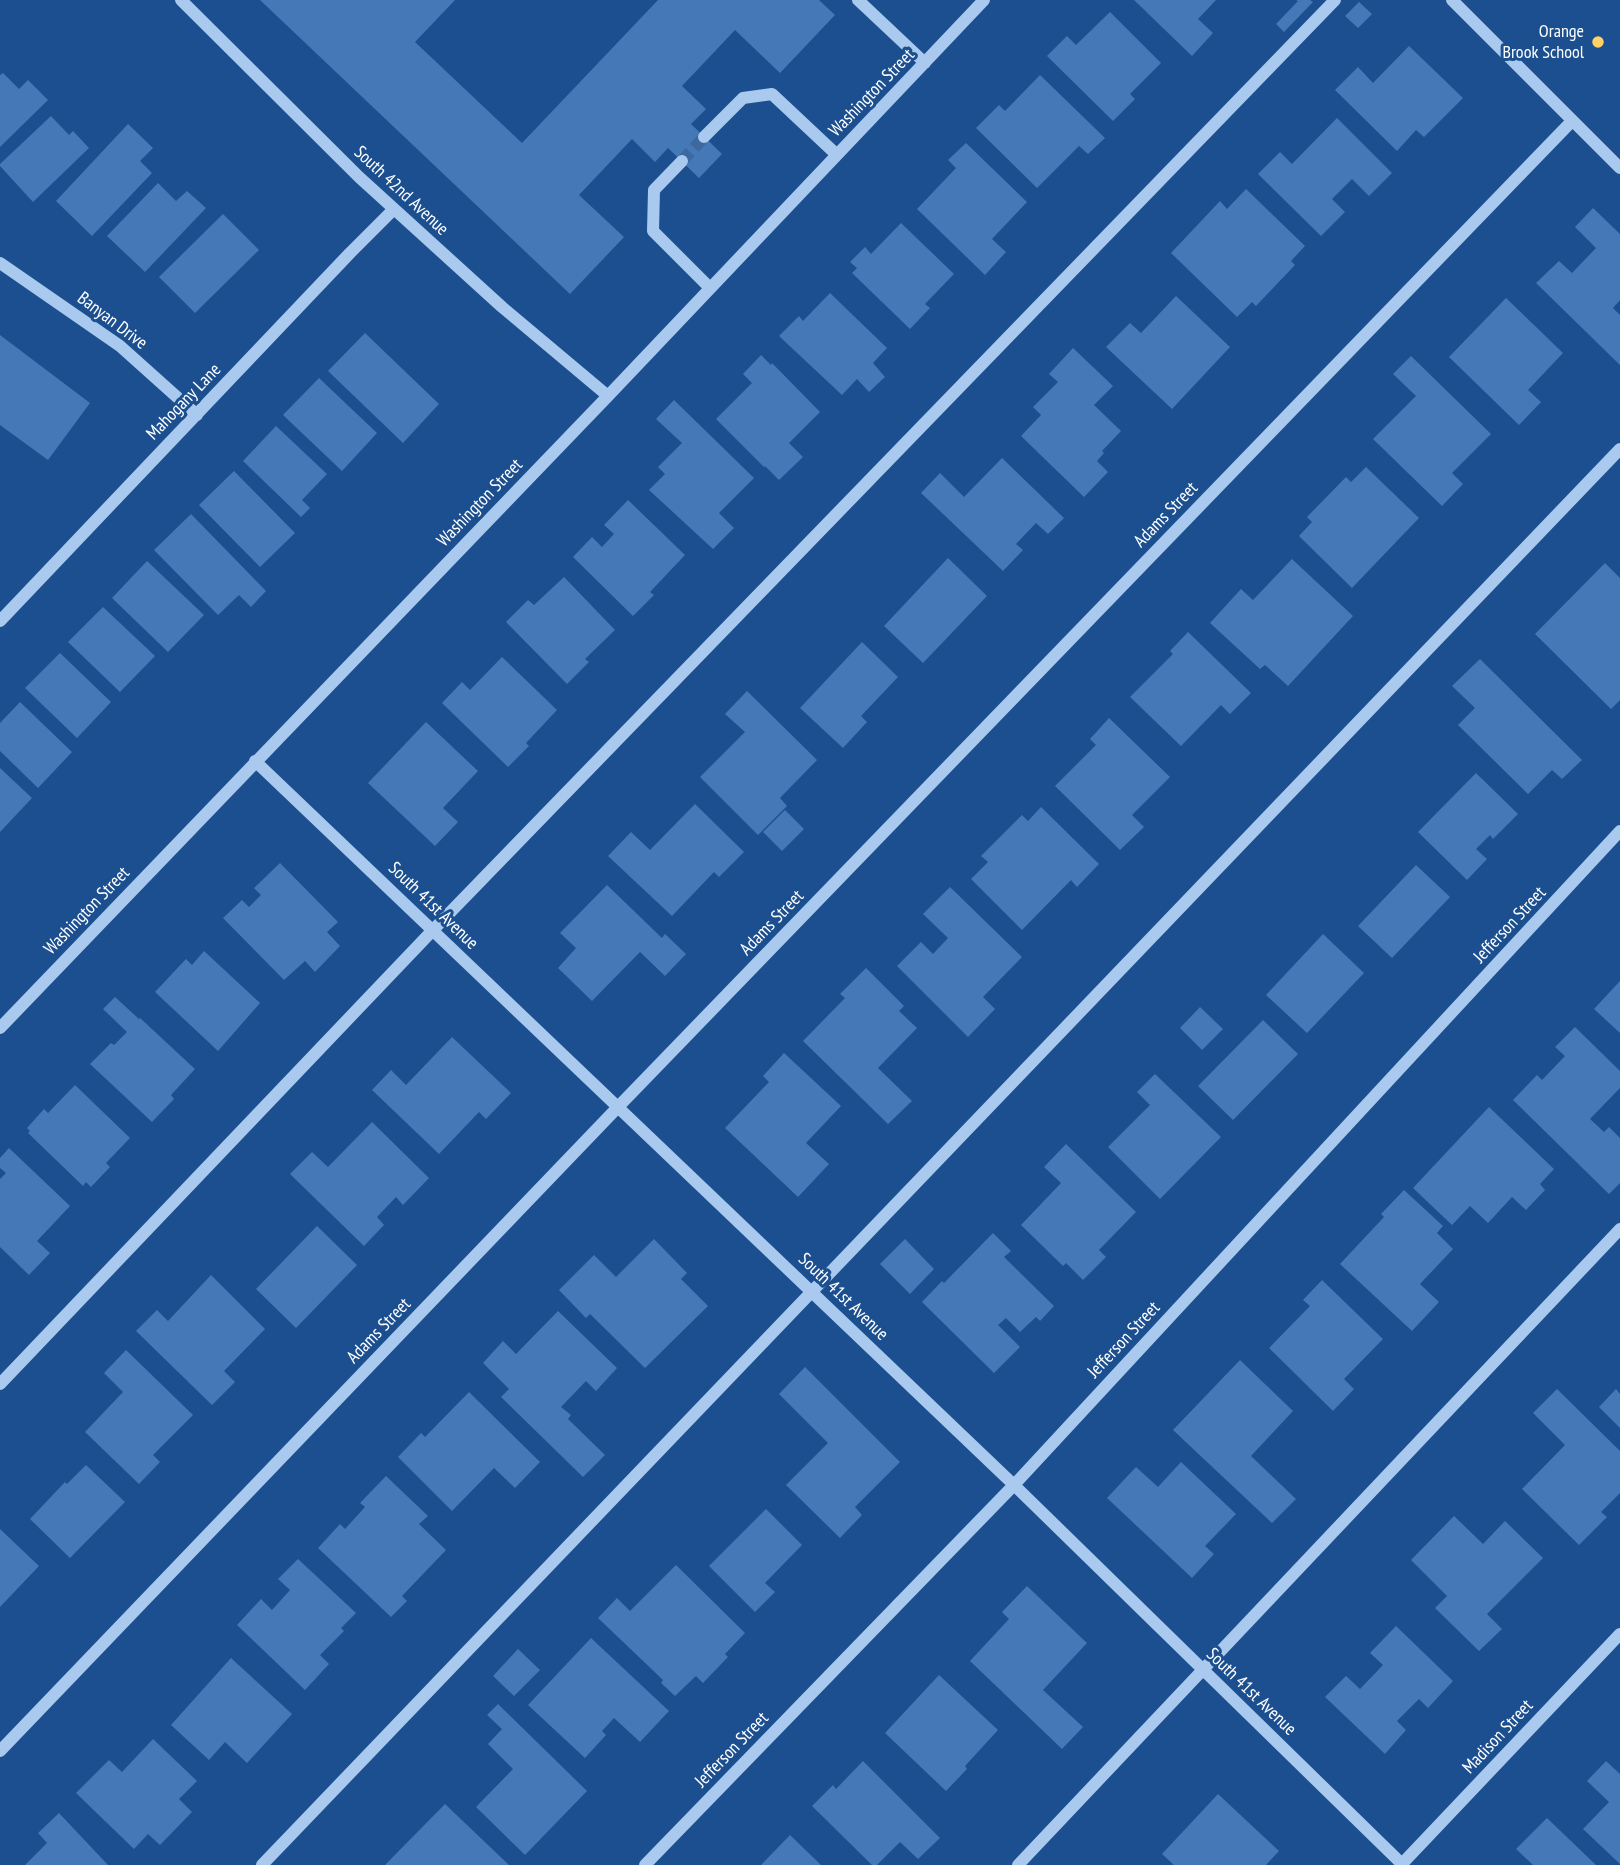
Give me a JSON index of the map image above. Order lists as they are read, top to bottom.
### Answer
{
  "streets": {
    "street": [
      "Washington Street",
      "South 42nd Avenue",
      "Banyan Drive",
      "Mahogany Lane",
      "Adams Street",
      "South 41st Avenue",
      "Jefferson Street",
      "Madison Street"
    ]
  },
  "crossings": [
    ["Washington Street", "South 42nd Avenue"],
    ["Washington Street", "South 41st Avenue"],
    ["South 42nd Avenue", "Mahogany Lane"],
    ["Banyan Drive", "Mahogany Lane"],
    ["Adams Street", "South 41st Avenue"],
    ["South 41st Avenue", "Jefferson Street"],
    ["South 41st Avenue", "Madison Street"]
  ],
  "places": ["Orange Brook School"]
}
